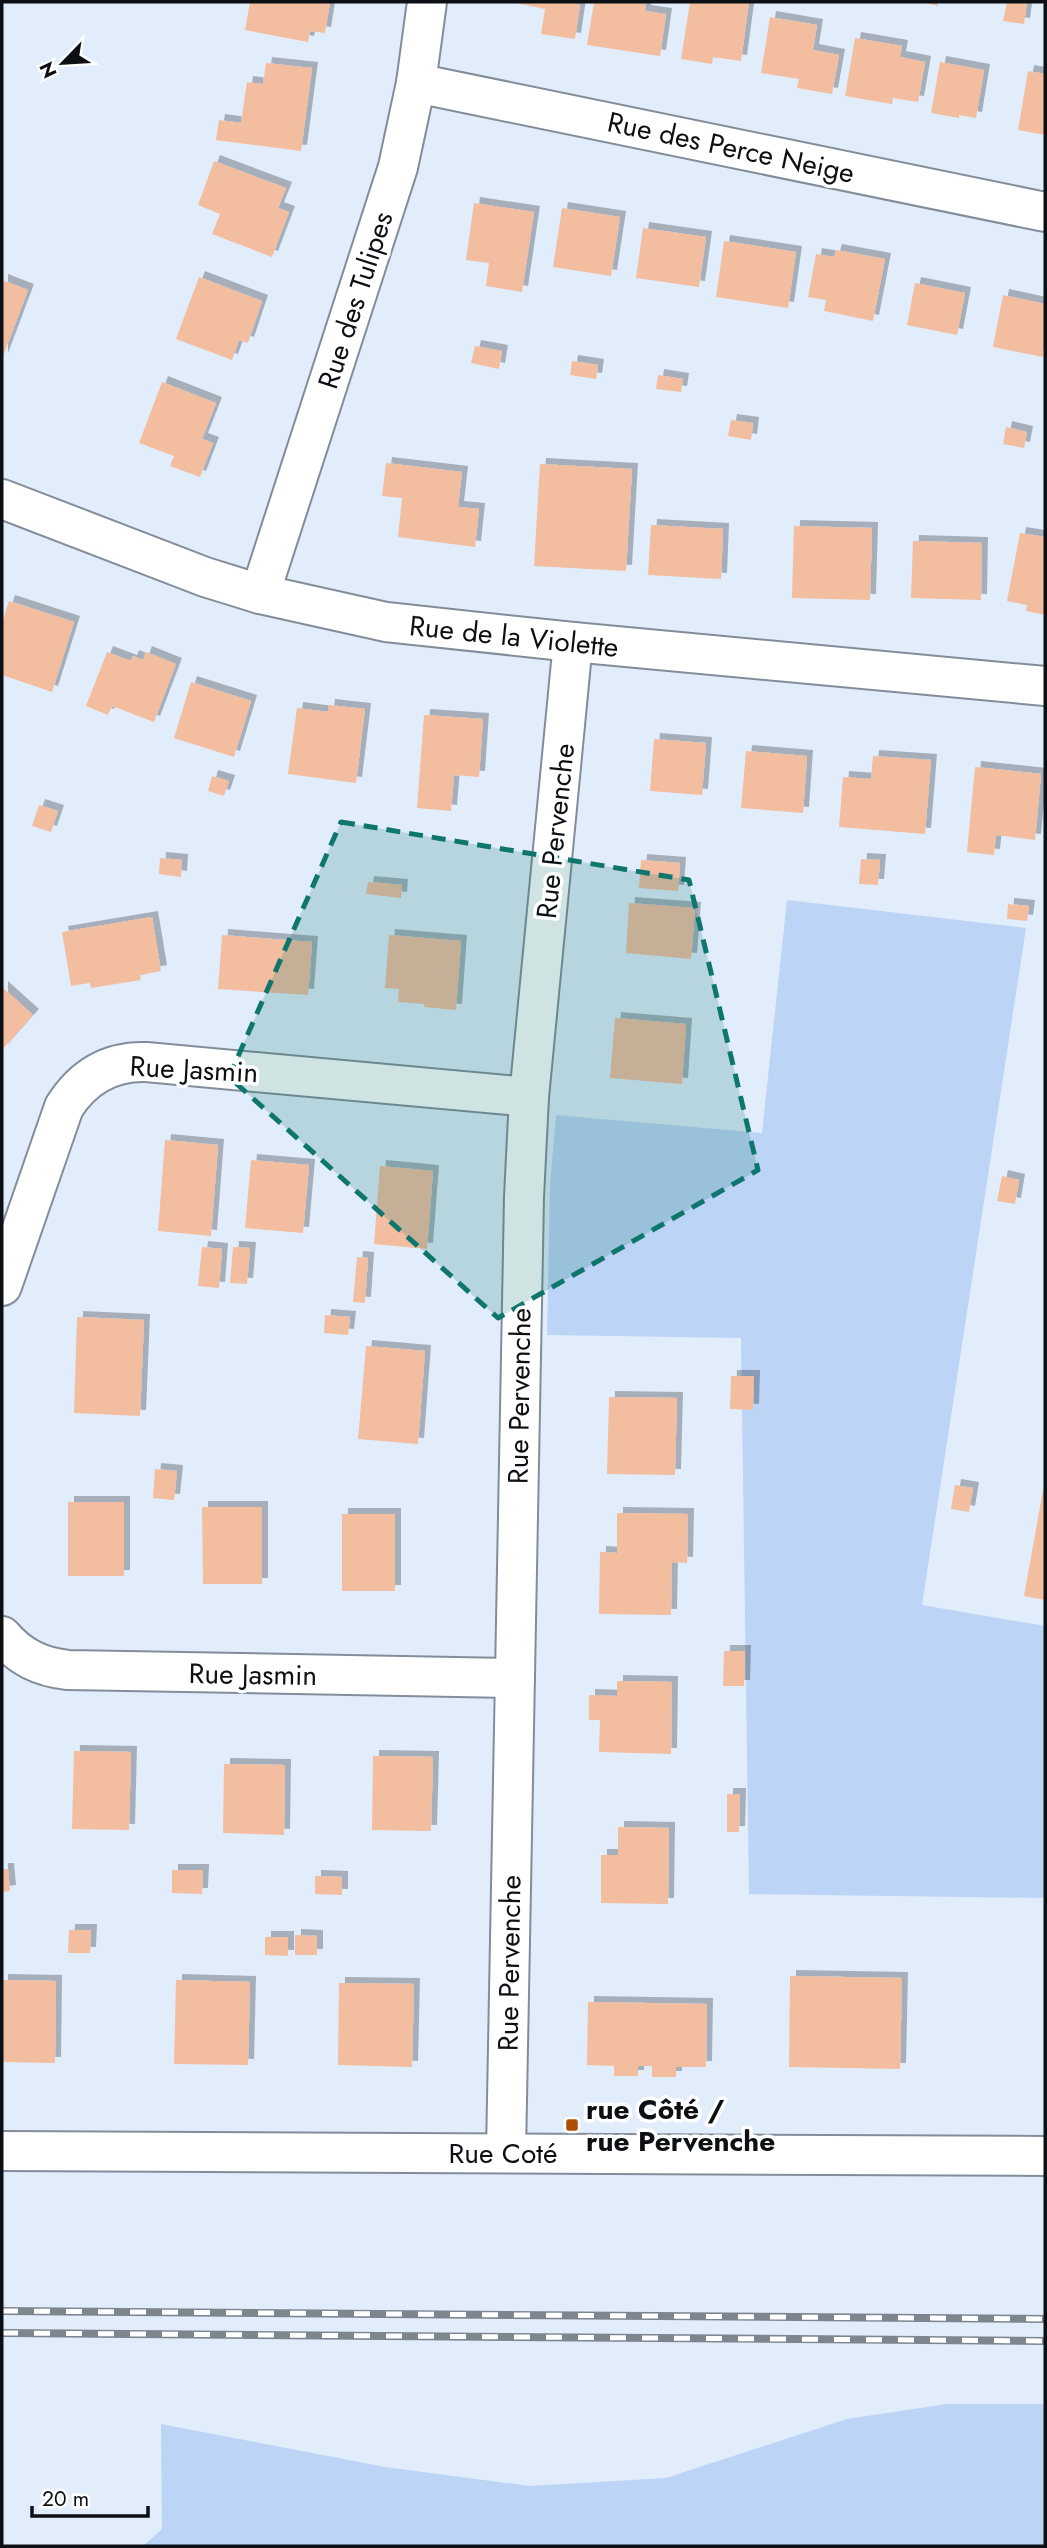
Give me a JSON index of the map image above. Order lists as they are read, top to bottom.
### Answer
{
  "streets": {
    "street": [
      "Rue des Perce Neige",
      "Rue des Tulipes",
      "Rue de la Violette",
      "Rue Pervenche",
      "Rue Jasmin",
      "Rue Coté"
    ]
  },
  "crossings": [
    ["Rue des Perce Neige", "Rue des Tulipes"],
    ["Rue des Tulipes", "Rue de la Violette"],
    ["Rue de la Violette", "Rue Pervenche"],
    ["Rue Pervenche", "Rue Jasmin"],
    ["Rue Pervenche", "Rue Coté"]
  ],
  "places": {
    "transit": ["rue Côté / rue Pervenche"]
  },
  "scale_bar": "20 m",
  "north": "bottom left"
}
